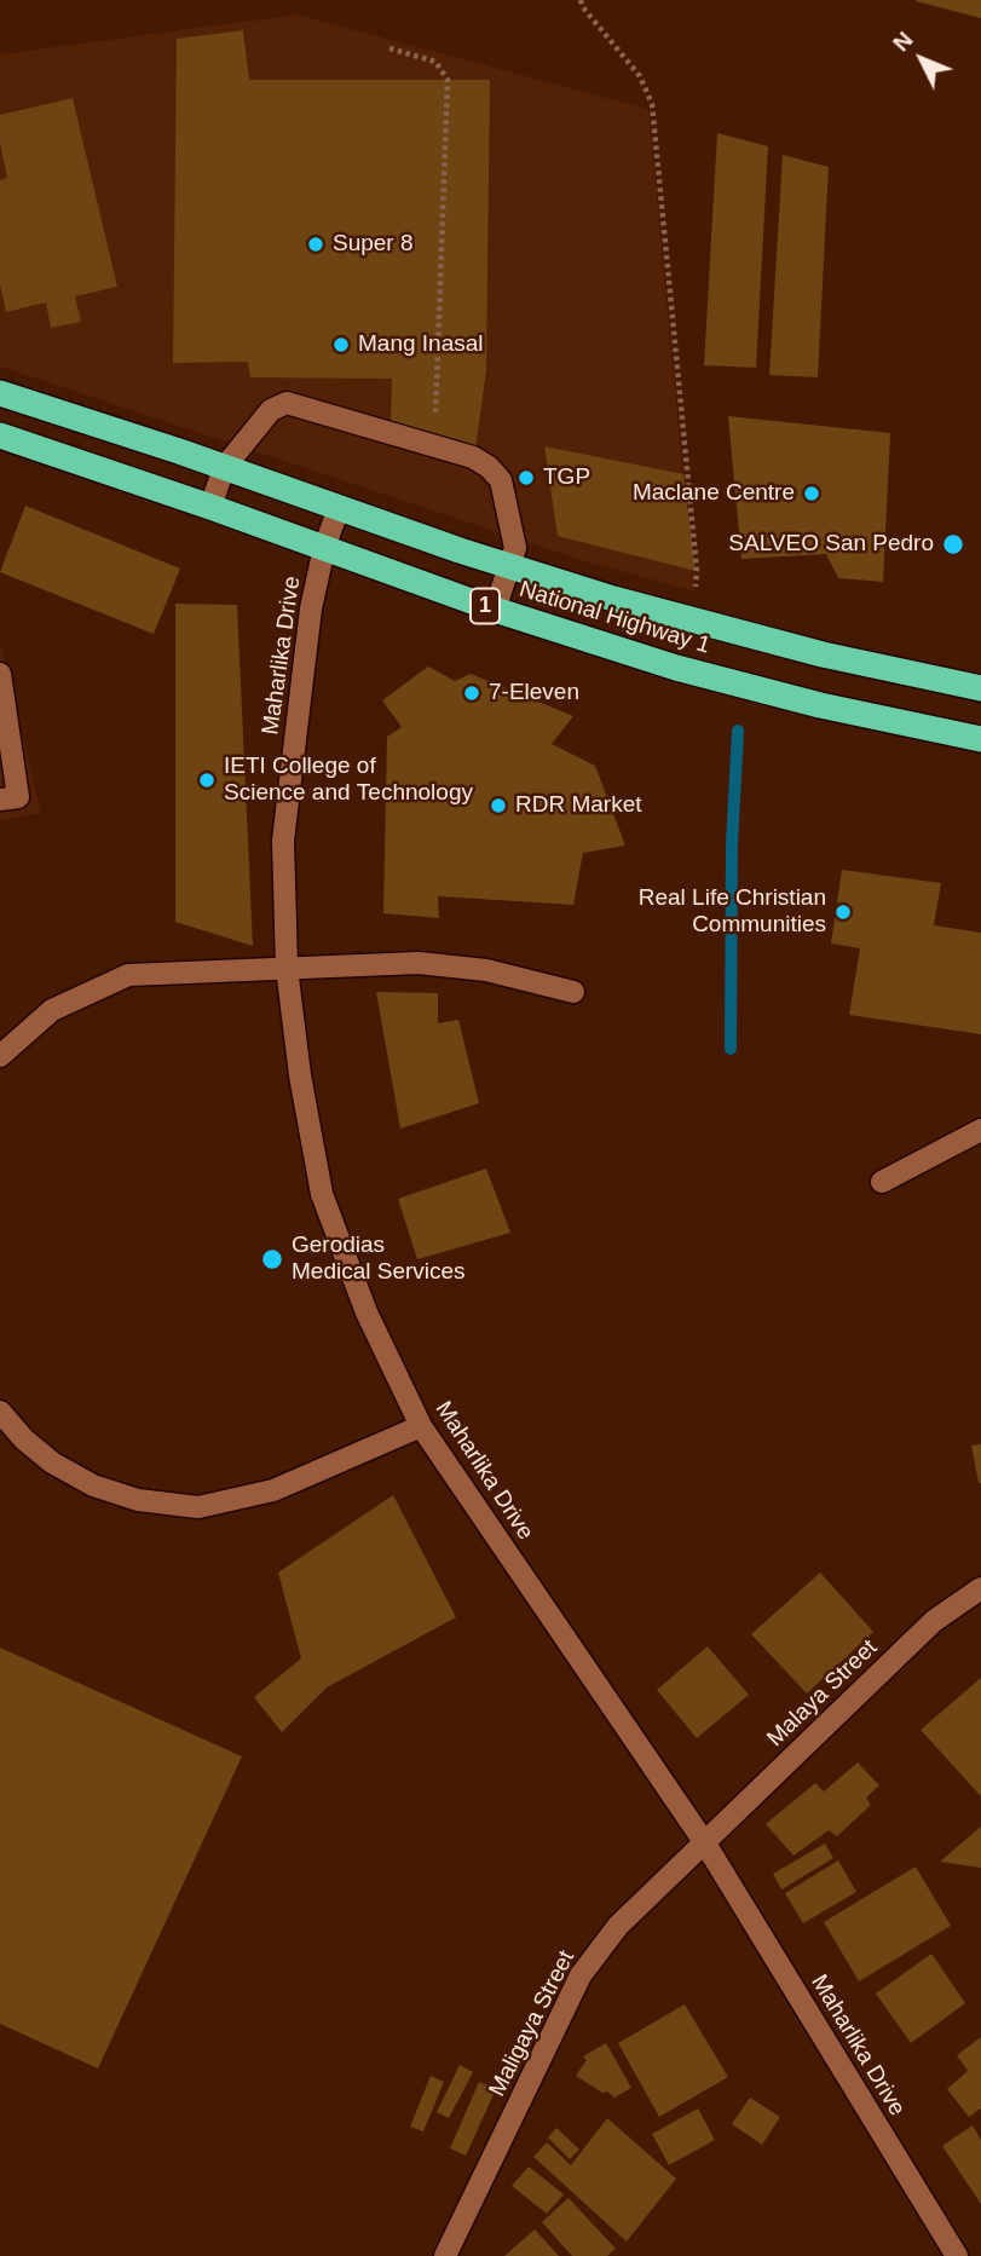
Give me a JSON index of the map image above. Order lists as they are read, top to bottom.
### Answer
{
  "streets": {
    "highway": ["1", "National Highway 1"],
    "street": ["Maharlika Drive", "Malaya Street", "Maligaya Street"]
  },
  "crossings": [
    ["National Highway 1", "Maharlika Drive"],
    ["Maharlika Drive", "Malaya Street"],
    ["Maharlika Drive", "Maligaya Street"],
    ["Malaya Street", "Maligaya Street"]
  ],
  "places": [
    "Super 8",
    "Mang Inasal",
    "TGP",
    "Maclane Centre",
    "SALVEO San Pedro",
    "7-Eleven",
    "IETI College of Science and Technology",
    "RDR Market",
    "Real Life Christian Communities",
    "Gerodias Medical Services"
  ],
  "north": "top left"
}
